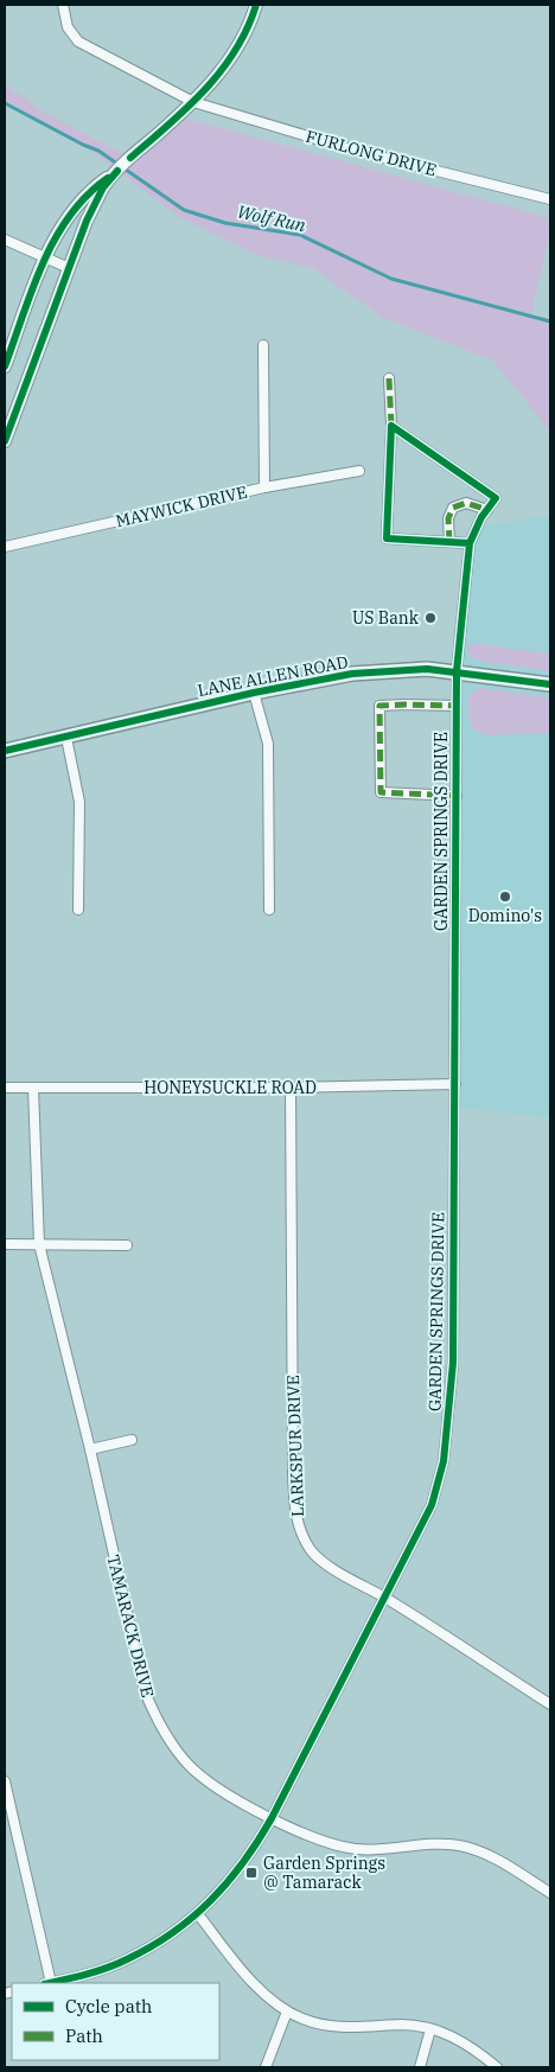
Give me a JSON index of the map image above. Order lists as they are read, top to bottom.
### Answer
{
  "streets": {
    "main road": ["LANE ALLEN ROAD"],
    "street": [
      "FURLONG DRIVE",
      "MAYWICK DRIVE",
      "GARDEN SPRINGS DRIVE",
      "HONEYSUCKLE ROAD",
      "LARKSPUR DRIVE",
      "TAMARACK DRIVE"
    ]
  },
  "crossings": [
    ["LANE ALLEN ROAD", "GARDEN SPRINGS DRIVE"],
    ["GARDEN SPRINGS DRIVE", "HONEYSUCKLE ROAD"],
    ["GARDEN SPRINGS DRIVE", "LARKSPUR DRIVE"],
    ["GARDEN SPRINGS DRIVE", "TAMARACK DRIVE"],
    ["HONEYSUCKLE ROAD", "LARKSPUR DRIVE"],
    ["HONEYSUCKLE ROAD", "TAMARACK DRIVE"]
  ],
  "water": ["Wolf Run"],
  "places": {
    "other": ["US Bank", "Domino's"],
    "transit": ["Garden Springs @ Tamarack"]
  },
  "legend": ["Cycle path", "Path"]
}
